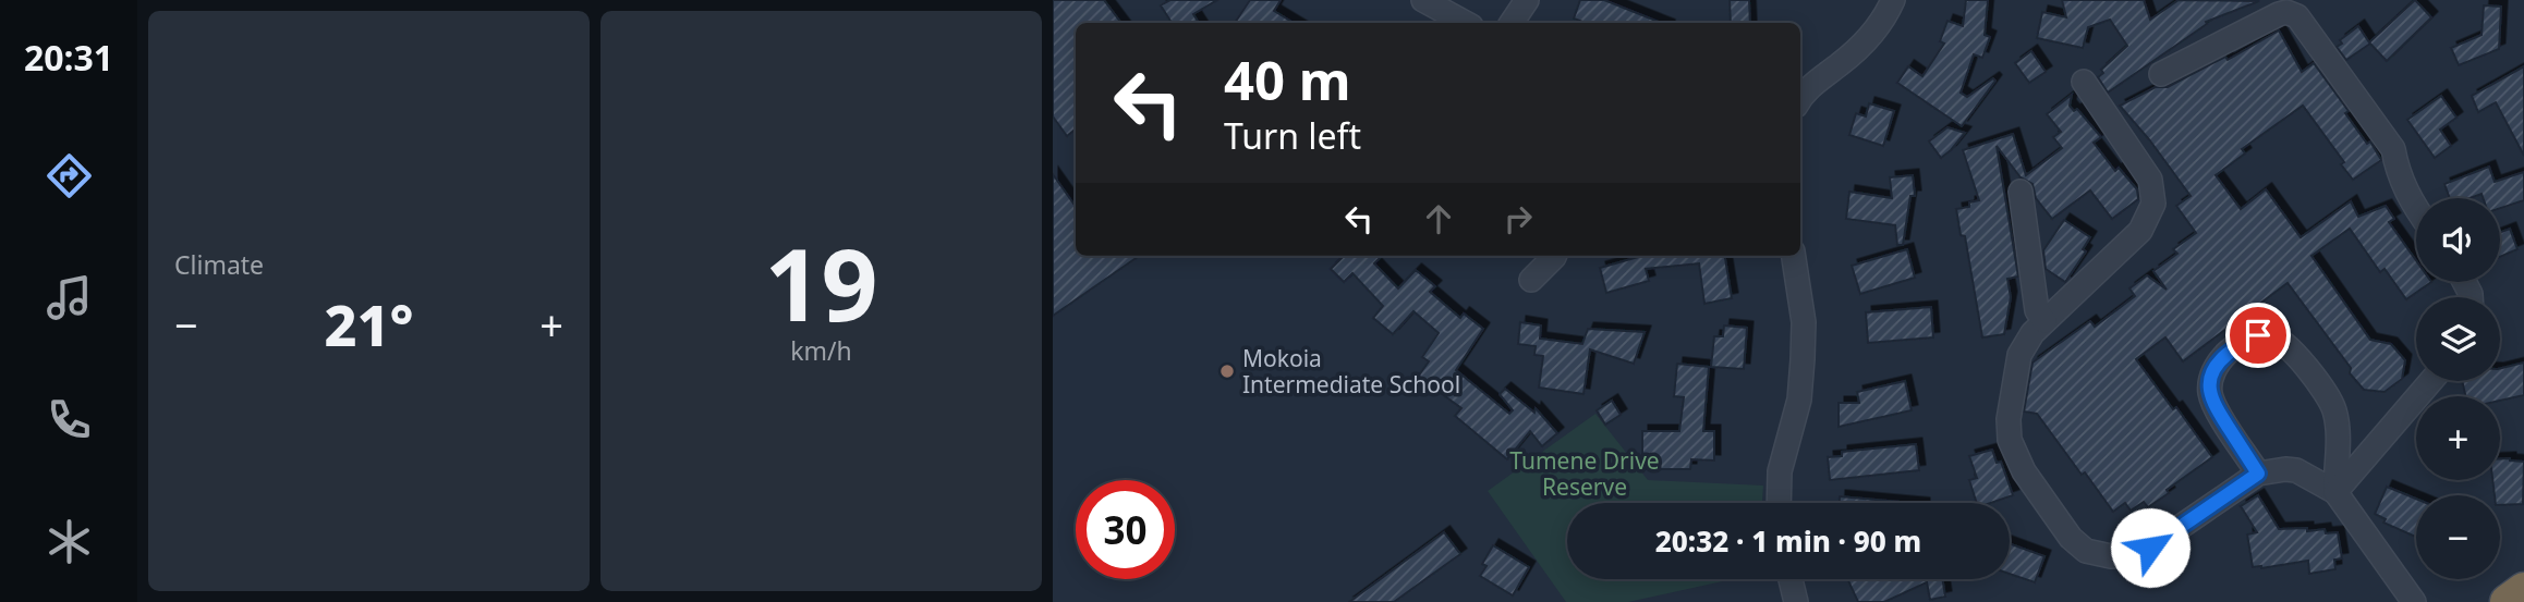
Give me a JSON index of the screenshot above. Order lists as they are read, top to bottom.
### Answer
{
  "parks": ["Tumene Drive Reserve"],
  "places": ["Mokoia Intermediate School"],
  "page": {
    "tabs": "20:31",
    "tile": [
      "Climate",
      ["19", "km/h"]
    ],
    "turn": ["40 m", "Turn left"],
    "map_buttons": ["+", "−"],
    "heat": ["−", "21°", "+"],
    "limit": "30",
    "trip": "20:32 · 1 min · 90 m"
  }
}
